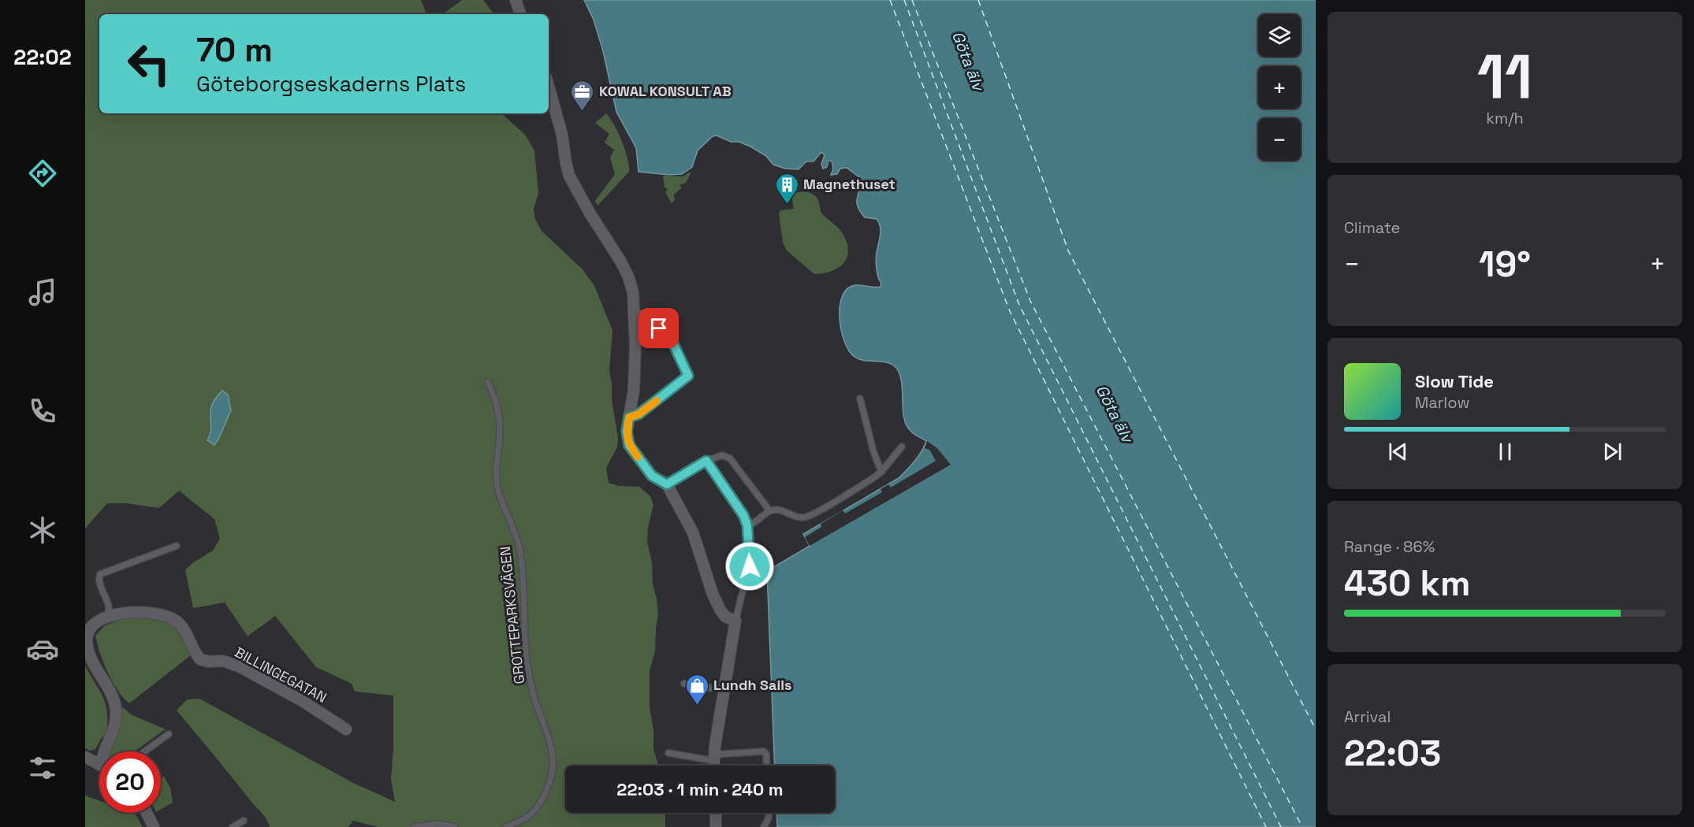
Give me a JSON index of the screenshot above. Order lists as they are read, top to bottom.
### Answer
{
  "streets": {
    "street": ["BILLINGEGATAN"],
    "lane": ["GROTTEPARKSVÄGEN"]
  },
  "water": ["Göta älv"],
  "places": {
    "office": ["KOWAL KONSULT AB"],
    "building": ["Magnethuset"],
    "shop": ["Lundh Sails"]
  },
  "page": {
    "tabs": "22:02",
    "tile": [
      ["11", "km/h"],
      "Climate",
      ["Range · 86%", "430 km"],
      ["Arrival", "22:03"]
    ],
    "map_buttons": ["+", "−"],
    "turn": ["70 m", "Göteborgseskaderns Plats"],
    "heat": ["−", "19°", "+"],
    "song": ["Slow Tide", "Marlow"],
    "limit": "20",
    "trip": "22:03 · 1 min · 240 m"
  }
}
